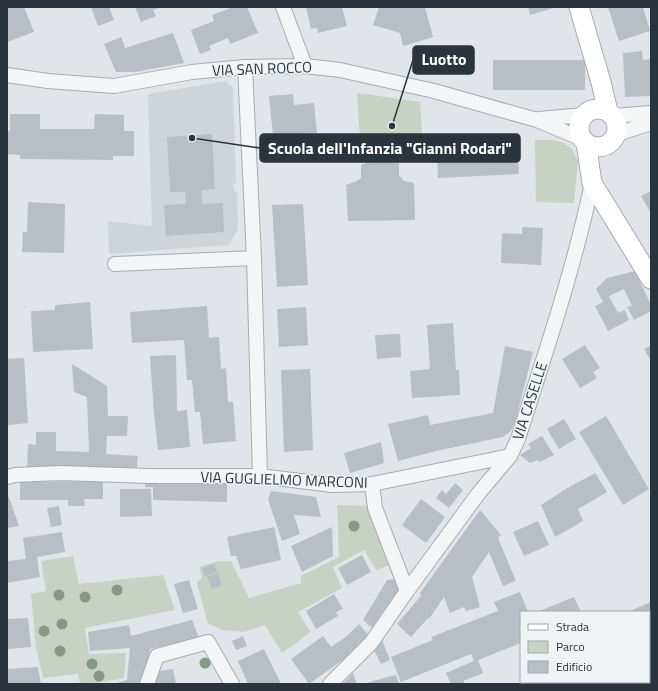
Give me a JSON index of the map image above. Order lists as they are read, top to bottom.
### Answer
{
  "streets": {
    "street": ["VIA SAN ROCCO", "VIA CASELLE", "VIA GUGLIELMO MARCONI"]
  },
  "crossings": [
    ["VIA SAN ROCCO", "VIA CASELLE"],
    ["VIA CASELLE", "VIA GUGLIELMO MARCONI"]
  ],
  "places": ["Luotto", "Scuola dell'Infanzia \"Gianni Rodari\""],
  "legend": ["Strada", "Parco", "Edificio"]
}
